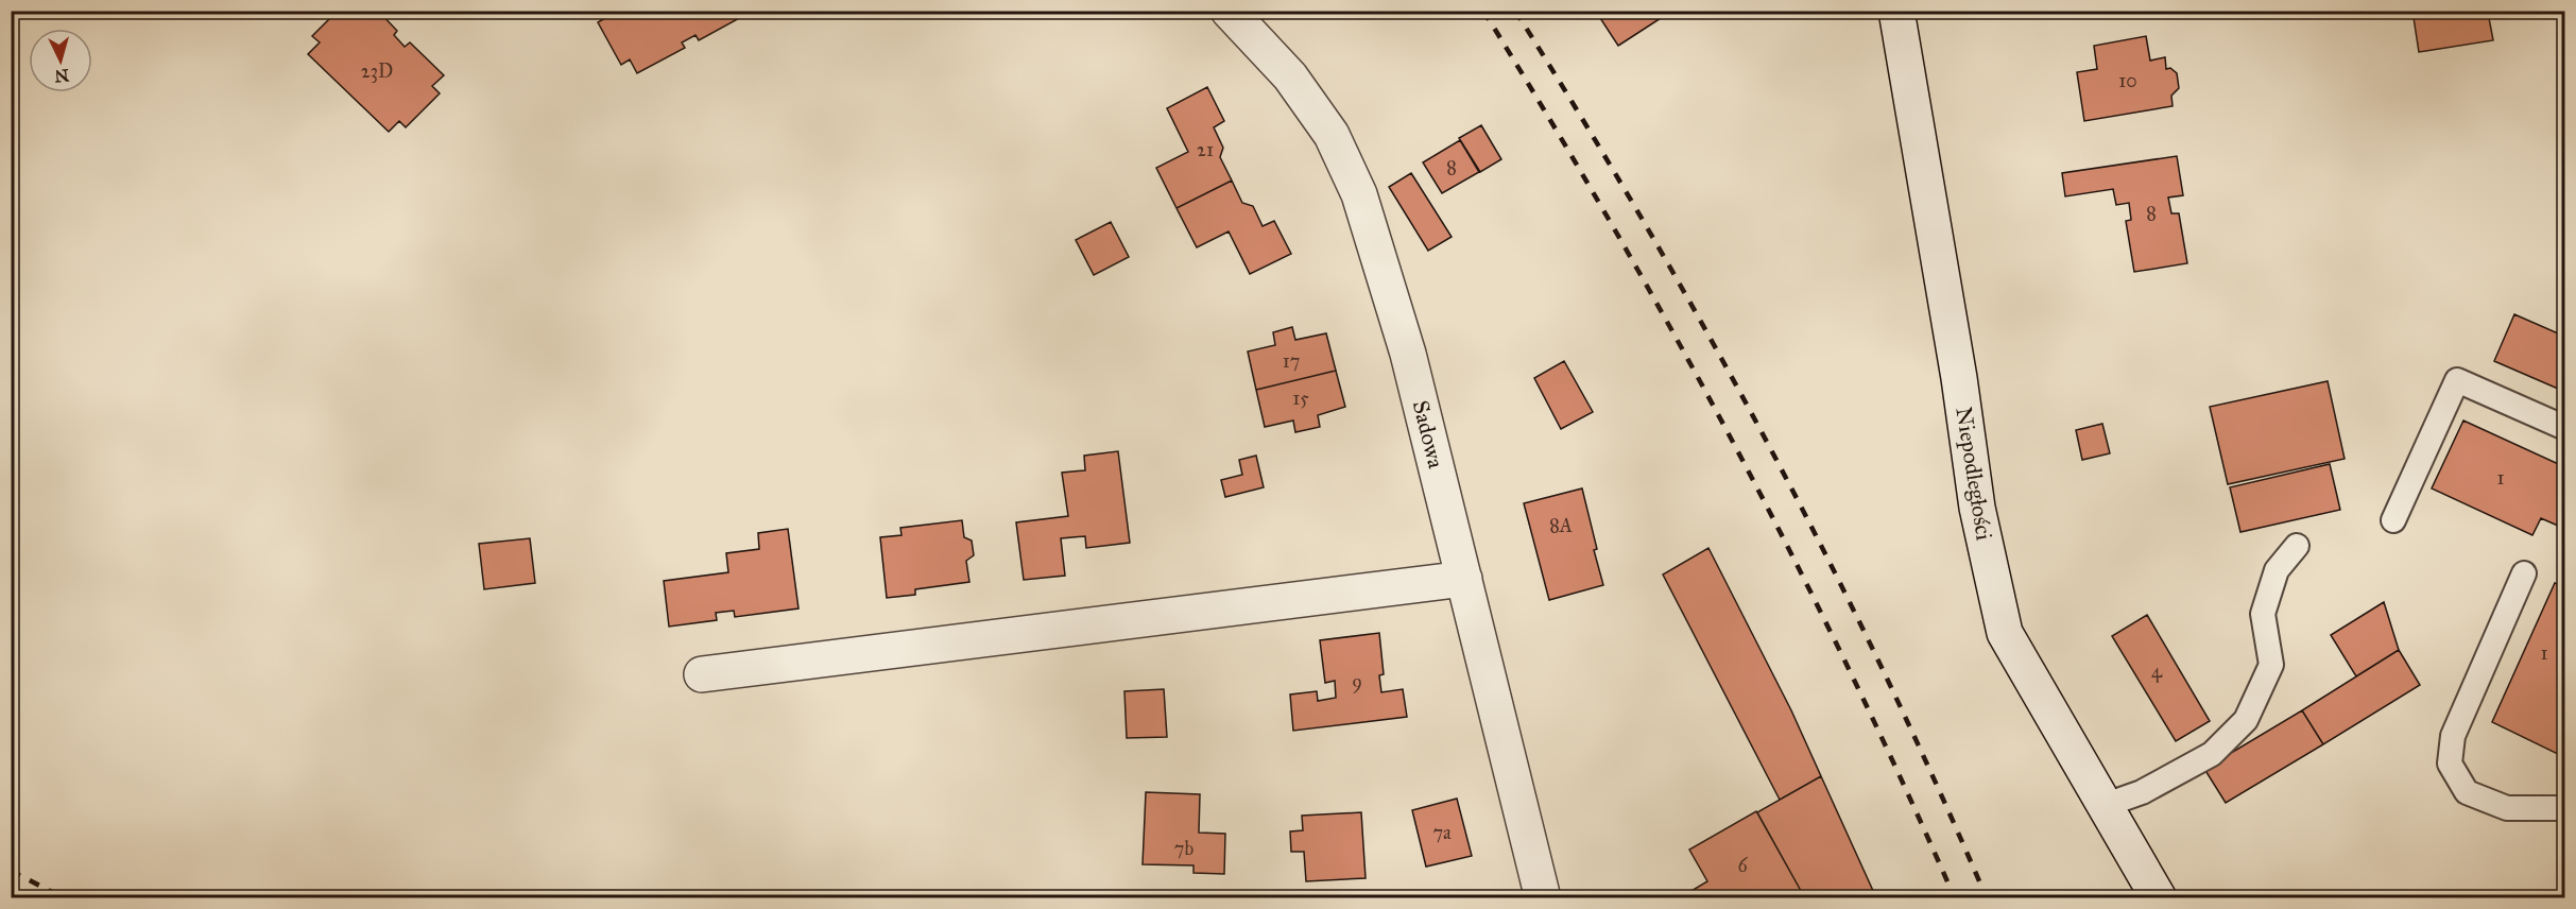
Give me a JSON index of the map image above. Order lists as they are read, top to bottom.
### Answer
{
  "streets": {
    "street": ["Sadowa", "Niepodległości"]
  },
  "house_numbers": [
    "23D",
    "10",
    "21",
    "8",
    "8",
    "17",
    "15",
    "1",
    "8A",
    "1",
    "4",
    "9",
    "7a",
    "7b",
    "6"
  ],
  "north": "bottom"
}
